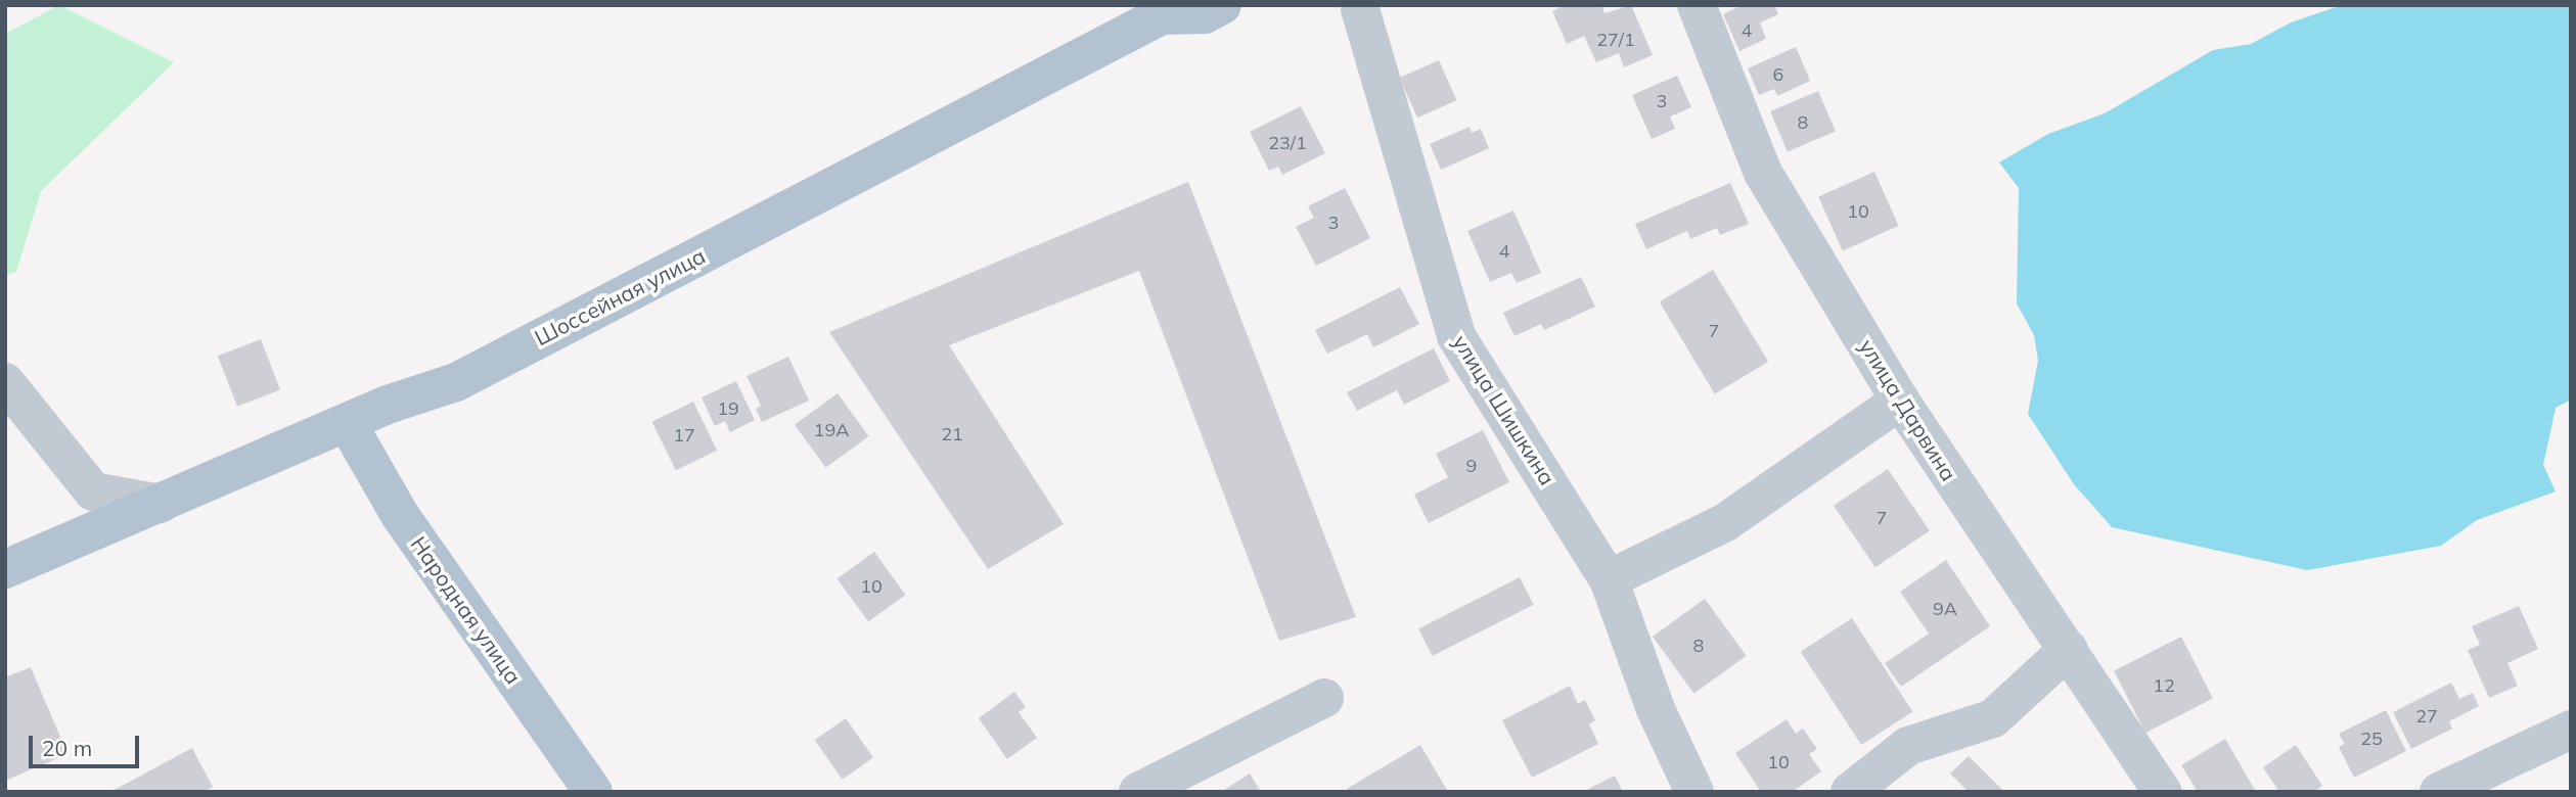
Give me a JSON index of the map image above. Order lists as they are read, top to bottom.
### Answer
{
  "streets": {
    "main road": ["Шоссейная улица", "Народная улица"],
    "street": ["улица Шишкина", "улица Дарвина"]
  },
  "crossings": [
    ["Шоссейная улица", "Народная улица"]
  ],
  "house_numbers": [
    "4",
    "27/1",
    "6",
    "3",
    "8",
    "23/1",
    "10",
    "3",
    "4",
    "7",
    "19",
    "19А",
    "21",
    "17",
    "9",
    "7",
    "10",
    "9А",
    "8",
    "12",
    "27",
    "25",
    "10"
  ],
  "scale_bar": "20 m"
}
